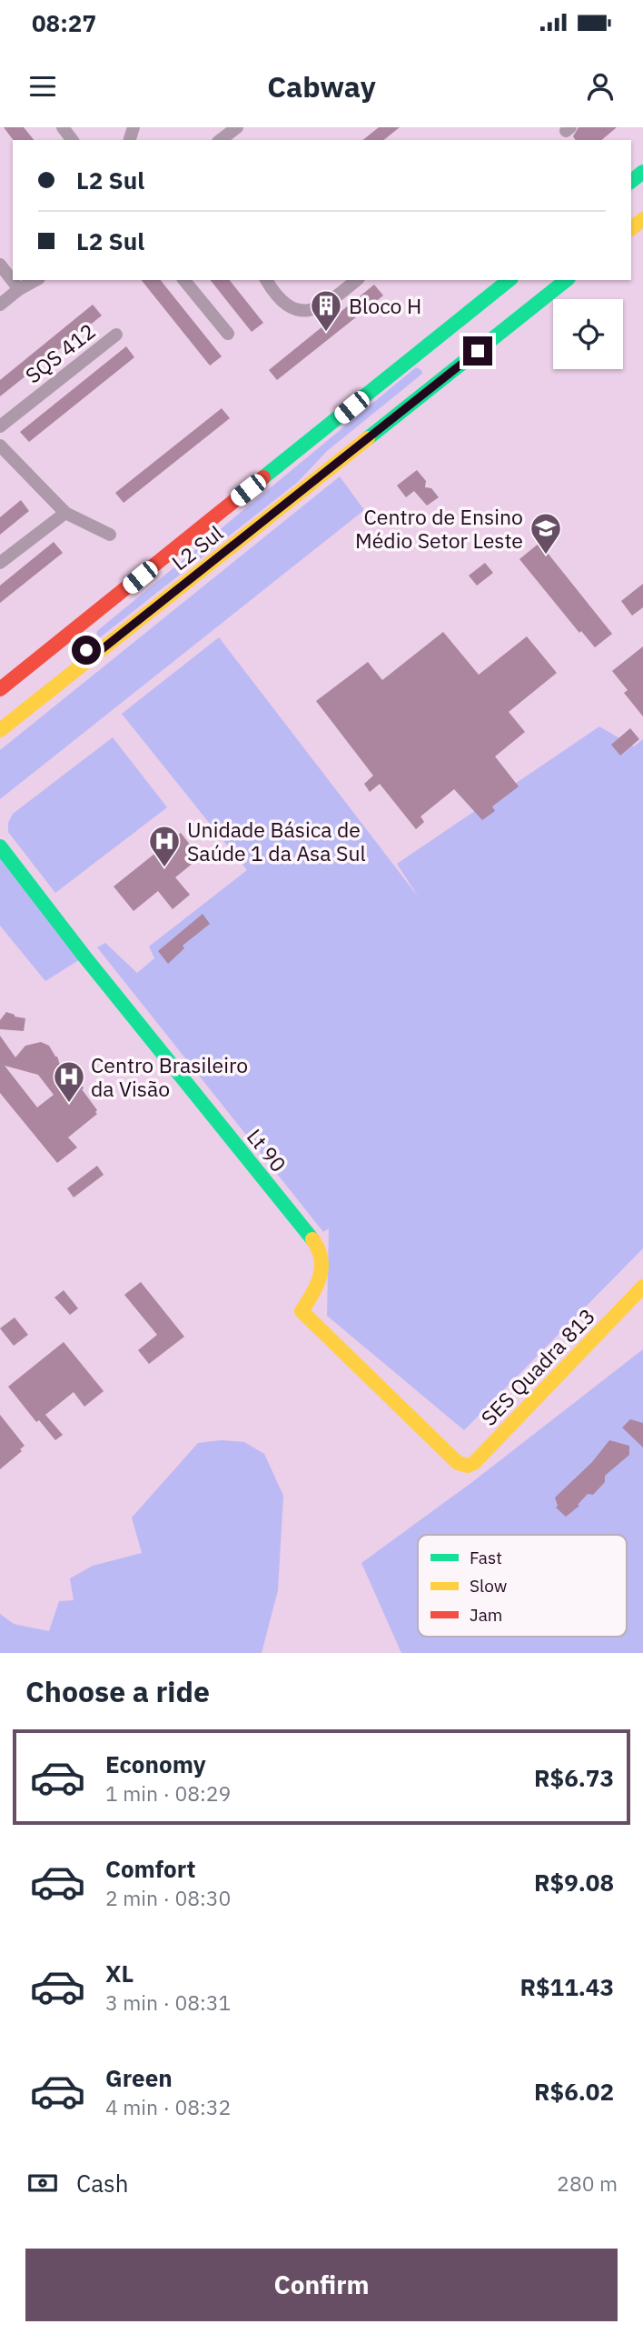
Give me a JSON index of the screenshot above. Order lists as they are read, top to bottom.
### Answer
{
  "streets": {
    "main road": ["L2 Sul", "Lt 90", "SES Quadra 813"],
    "street": ["SQS 412"]
  },
  "crossings": [
    ["Lt 90", "SES Quadra 813"]
  ],
  "places": {
    "building": ["Bloco H"],
    "school or university": ["Centro de Ensino Médio Setor Leste"],
    "hospital": ["Unidade Básica de Saúde 1 da Asa Sul", "Centro Brasileiro da Visão"]
  },
  "legend": ["Fast", "Slow", "Jam"],
  "page": {
    "status": "08:27",
    "header": "Cabway",
    "banner": ["L2 Sul", "L2 Sul"],
    "heading": "Choose a ride",
    "list": [
      {
        "name": "Economy",
        "note": "1 min · 08:29",
        "value": "R$6.73"
      },
      {
        "name": "Comfort",
        "note": "2 min · 08:30",
        "value": "R$9.08"
      },
      {
        "name": "XL",
        "note": "3 min · 08:31",
        "value": "R$11.43"
      },
      {
        "name": "Green",
        "note": "4 min · 08:32",
        "value": "R$6.02"
      }
    ],
    "pay": ["Cash", "280 m"],
    "buttons": "Confirm"
  }
}
